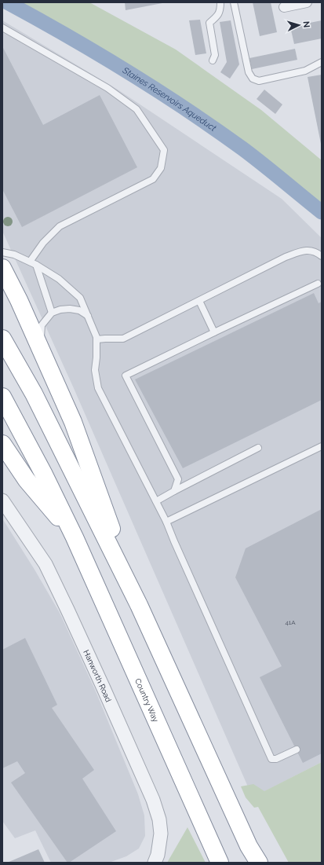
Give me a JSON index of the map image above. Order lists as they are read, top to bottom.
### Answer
{
  "streets": {
    "highway": ["Country Way"],
    "street": ["Hanworth Road"]
  },
  "water": ["Staines Reservoirs Aqueduct"],
  "house_numbers": ["41A"],
  "north": "right"
}
